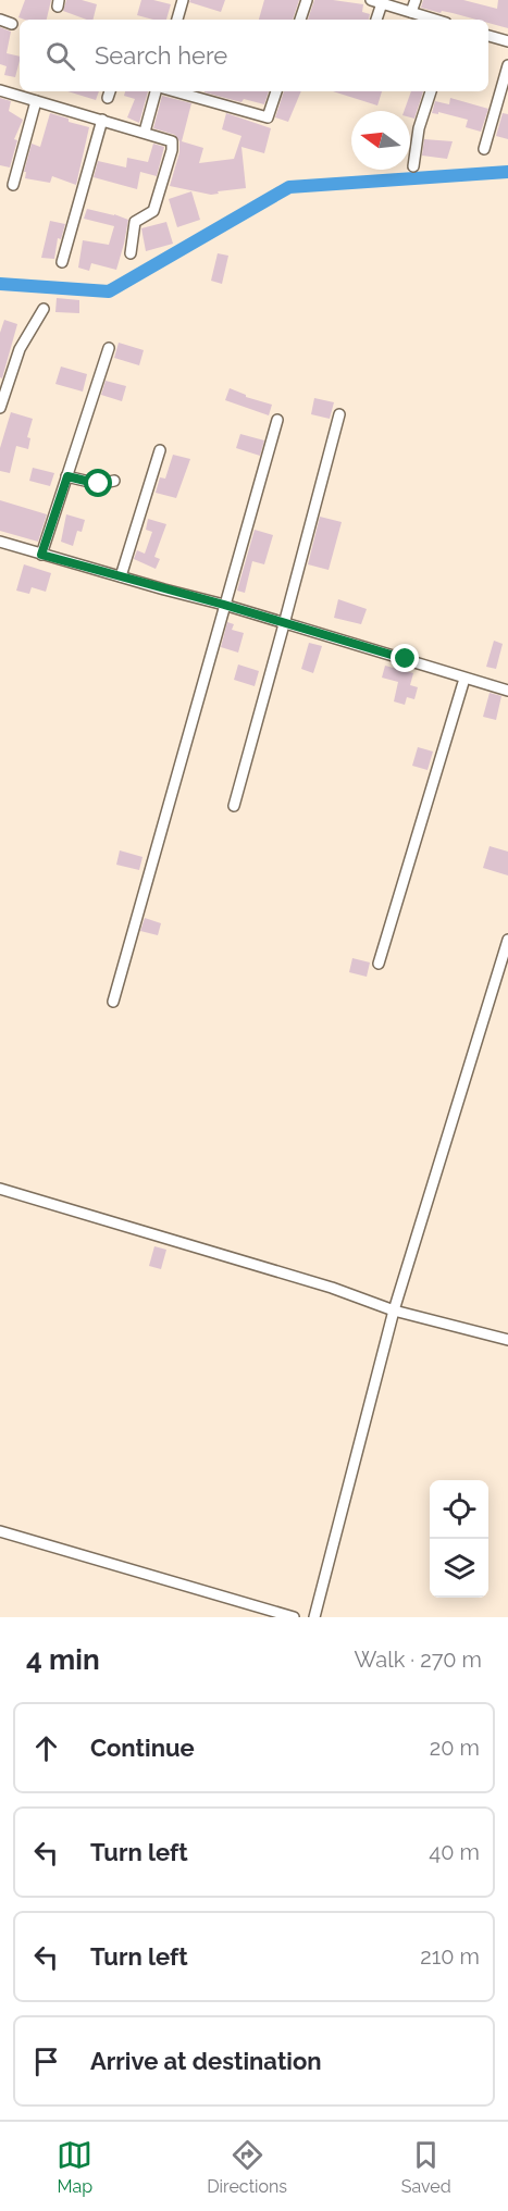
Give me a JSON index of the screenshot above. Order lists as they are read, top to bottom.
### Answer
{
  "north": "left",
  "page": {
    "search": "Search here",
    "heading": ["4 min", "Walk · 270 m"],
    "list": [
      ["Continue", "20 m"],
      ["Turn left", "40 m"],
      ["Turn left", "210 m"],
      "Arrive at destination"
    ],
    "nav": ["Map", "Directions", "Saved"]
  }
}
